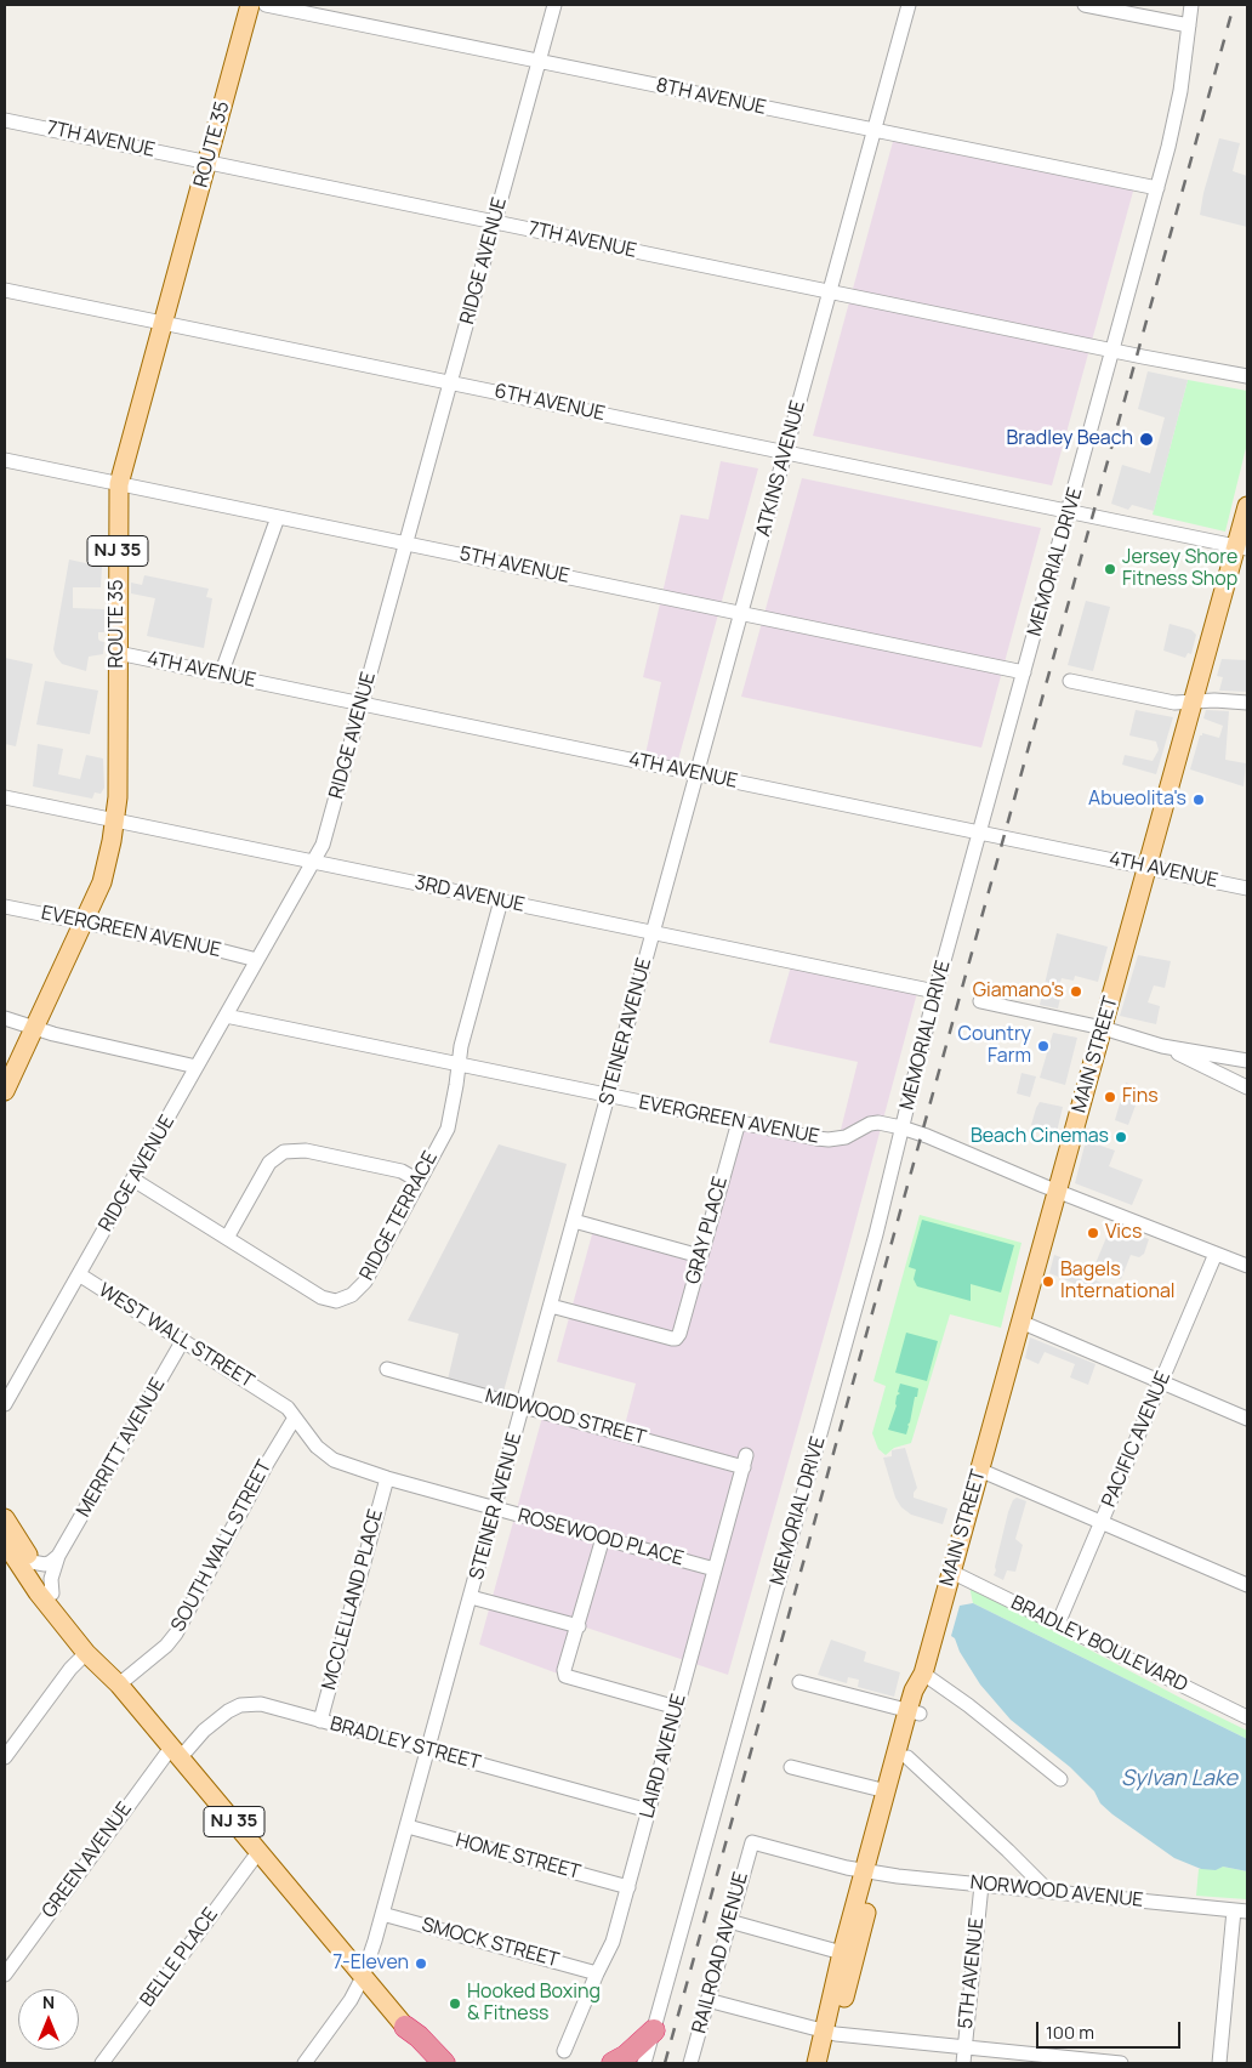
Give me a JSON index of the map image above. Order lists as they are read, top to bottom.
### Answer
{
  "streets": {
    "highway": ["NJ 35"],
    "main road": ["ROUTE 35", "MAIN STREET"],
    "street": [
      "8TH AVENUE",
      "7TH AVENUE",
      "RIDGE AVENUE",
      "6TH AVENUE",
      "ATKINS AVENUE",
      "MEMORIAL DRIVE",
      "5TH AVENUE",
      "4TH AVENUE",
      "3RD AVENUE",
      "EVERGREEN AVENUE",
      "STEINER AVENUE",
      "RIDGE TERRACE",
      "GRAY PLACE",
      "WEST WALL STREET",
      "MIDWOOD STREET",
      "PACIFIC AVENUE",
      "MERRITT AVENUE",
      "ROSEWOOD PLACE",
      "SOUTH WALL STREET",
      "MCCLELLAND PLACE",
      "BRADLEY BOULEVARD",
      "BRADLEY STREET",
      "LAIRD AVENUE",
      "HOME STREET",
      "GREEN AVENUE",
      "NORWOOD AVENUE",
      "SMOCK STREET",
      "RAILROAD AVENUE",
      "BELLE PLACE"
    ]
  },
  "crossings": [
    ["8TH AVENUE", "RIDGE AVENUE"],
    ["8TH AVENUE", "ATKINS AVENUE"],
    ["8TH AVENUE", "MEMORIAL DRIVE"],
    ["7TH AVENUE", "ROUTE 35"],
    ["7TH AVENUE", "RIDGE AVENUE"],
    ["7TH AVENUE", "ATKINS AVENUE"],
    ["7TH AVENUE", "MEMORIAL DRIVE"],
    ["ROUTE 35", "6TH AVENUE"],
    ["ROUTE 35", "5TH AVENUE"],
    ["ROUTE 35", "4TH AVENUE"],
    ["ROUTE 35", "3RD AVENUE"],
    ["ROUTE 35", "EVERGREEN AVENUE"],
    ["RIDGE AVENUE", "6TH AVENUE"],
    ["RIDGE AVENUE", "5TH AVENUE"],
    ["RIDGE AVENUE", "4TH AVENUE"],
    ["RIDGE AVENUE", "3RD AVENUE"],
    ["RIDGE AVENUE", "EVERGREEN AVENUE"],
    ["RIDGE AVENUE", "RIDGE TERRACE"],
    ["RIDGE AVENUE", "WEST WALL STREET"],
    ["6TH AVENUE", "ATKINS AVENUE"],
    ["6TH AVENUE", "MEMORIAL DRIVE"],
    ["6TH AVENUE", "MAIN STREET"],
    ["ATKINS AVENUE", "5TH AVENUE"],
    ["ATKINS AVENUE", "4TH AVENUE"],
    ["ATKINS AVENUE", "3RD AVENUE"],
    ["ATKINS AVENUE", "STEINER AVENUE"],
    ["NJ 35", "STEINER AVENUE"],
    ["NJ 35", "MERRITT AVENUE"],
    ["NJ 35", "SOUTH WALL STREET"],
    ["NJ 35", "BRADLEY STREET"],
    ["NJ 35", "GREEN AVENUE"],
    ["NJ 35", "BELLE PLACE"],
    ["MEMORIAL DRIVE", "5TH AVENUE"],
    ["MEMORIAL DRIVE", "4TH AVENUE"],
    ["MEMORIAL DRIVE", "3RD AVENUE"],
    ["MEMORIAL DRIVE", "EVERGREEN AVENUE"],
    ["5TH AVENUE", "NORWOOD AVENUE"],
    ["4TH AVENUE", "MAIN STREET"],
    ["3RD AVENUE", "STEINER AVENUE"],
    ["3RD AVENUE", "RIDGE TERRACE"],
    ["EVERGREEN AVENUE", "STEINER AVENUE"],
    ["EVERGREEN AVENUE", "MAIN STREET"],
    ["EVERGREEN AVENUE", "RIDGE TERRACE"],
    ["EVERGREEN AVENUE", "GRAY PLACE"],
    ["EVERGREEN AVENUE", "PACIFIC AVENUE"],
    ["STEINER AVENUE", "GRAY PLACE"],
    ["STEINER AVENUE", "MIDWOOD STREET"],
    ["STEINER AVENUE", "ROSEWOOD PLACE"],
    ["STEINER AVENUE", "BRADLEY STREET"],
    ["STEINER AVENUE", "HOME STREET"],
    ["STEINER AVENUE", "SMOCK STREET"],
    ["MAIN STREET", "BRADLEY BOULEVARD"],
    ["MAIN STREET", "NORWOOD AVENUE"],
    ["WEST WALL STREET", "MERRITT AVENUE"],
    ["WEST WALL STREET", "ROSEWOOD PLACE"],
    ["WEST WALL STREET", "SOUTH WALL STREET"],
    ["MIDWOOD STREET", "LAIRD AVENUE"],
    ["PACIFIC AVENUE", "BRADLEY BOULEVARD"],
    ["ROSEWOOD PLACE", "SOUTH WALL STREET"],
    ["ROSEWOOD PLACE", "MCCLELLAND PLACE"],
    ["ROSEWOOD PLACE", "LAIRD AVENUE"],
    ["MCCLELLAND PLACE", "BRADLEY STREET"],
    ["BRADLEY STREET", "LAIRD AVENUE"],
    ["BRADLEY STREET", "GREEN AVENUE"],
    ["LAIRD AVENUE", "HOME STREET"],
    ["LAIRD AVENUE", "SMOCK STREET"],
    ["NORWOOD AVENUE", "RAILROAD AVENUE"]
  ],
  "water": ["Sylvan Lake"],
  "places": [
    "Bradley Beach",
    "Jersey Shore Fitness Shop",
    "Abueolita's",
    "Giamano's",
    "Country Farm",
    "Fins",
    "Beach Cinemas",
    "Vics",
    "Bagels International",
    "7-Eleven",
    "Hooked Boxing & Fitness"
  ],
  "scale_bar": "100 m",
  "north": "top"
}
